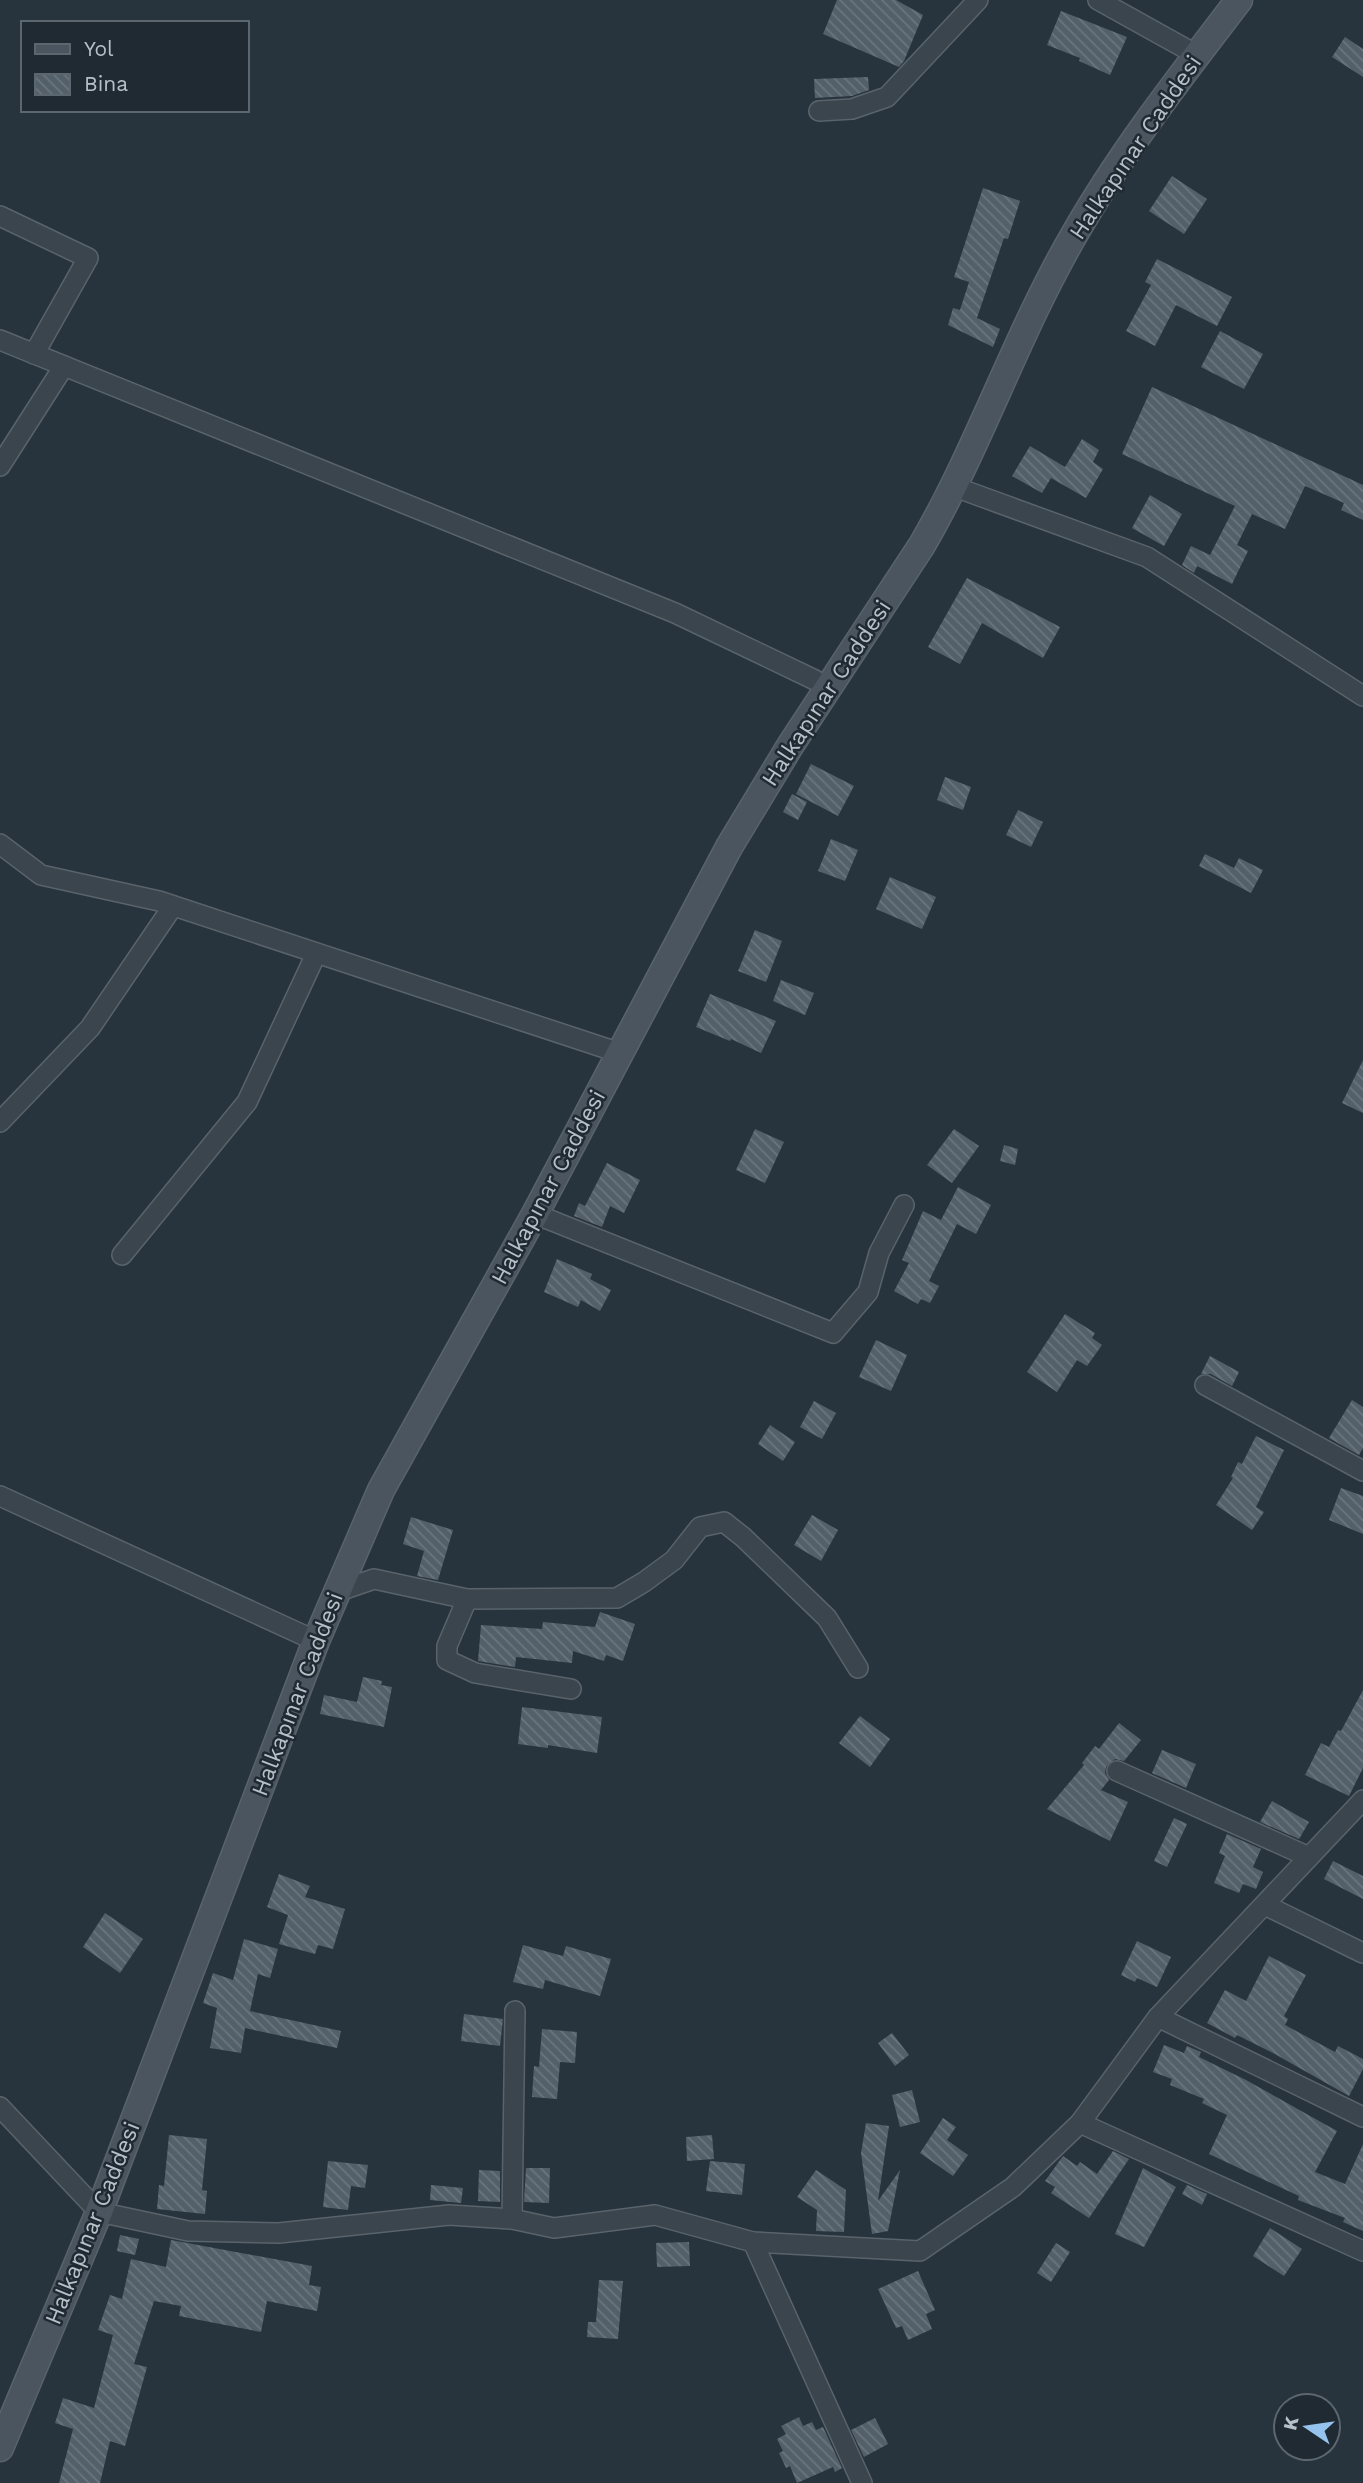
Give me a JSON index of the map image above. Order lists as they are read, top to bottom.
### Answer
{
  "streets": {
    "main road": ["Halkapınar Caddesi"]
  },
  "legend": ["Yol", "Bina"],
  "north": "left"
}
